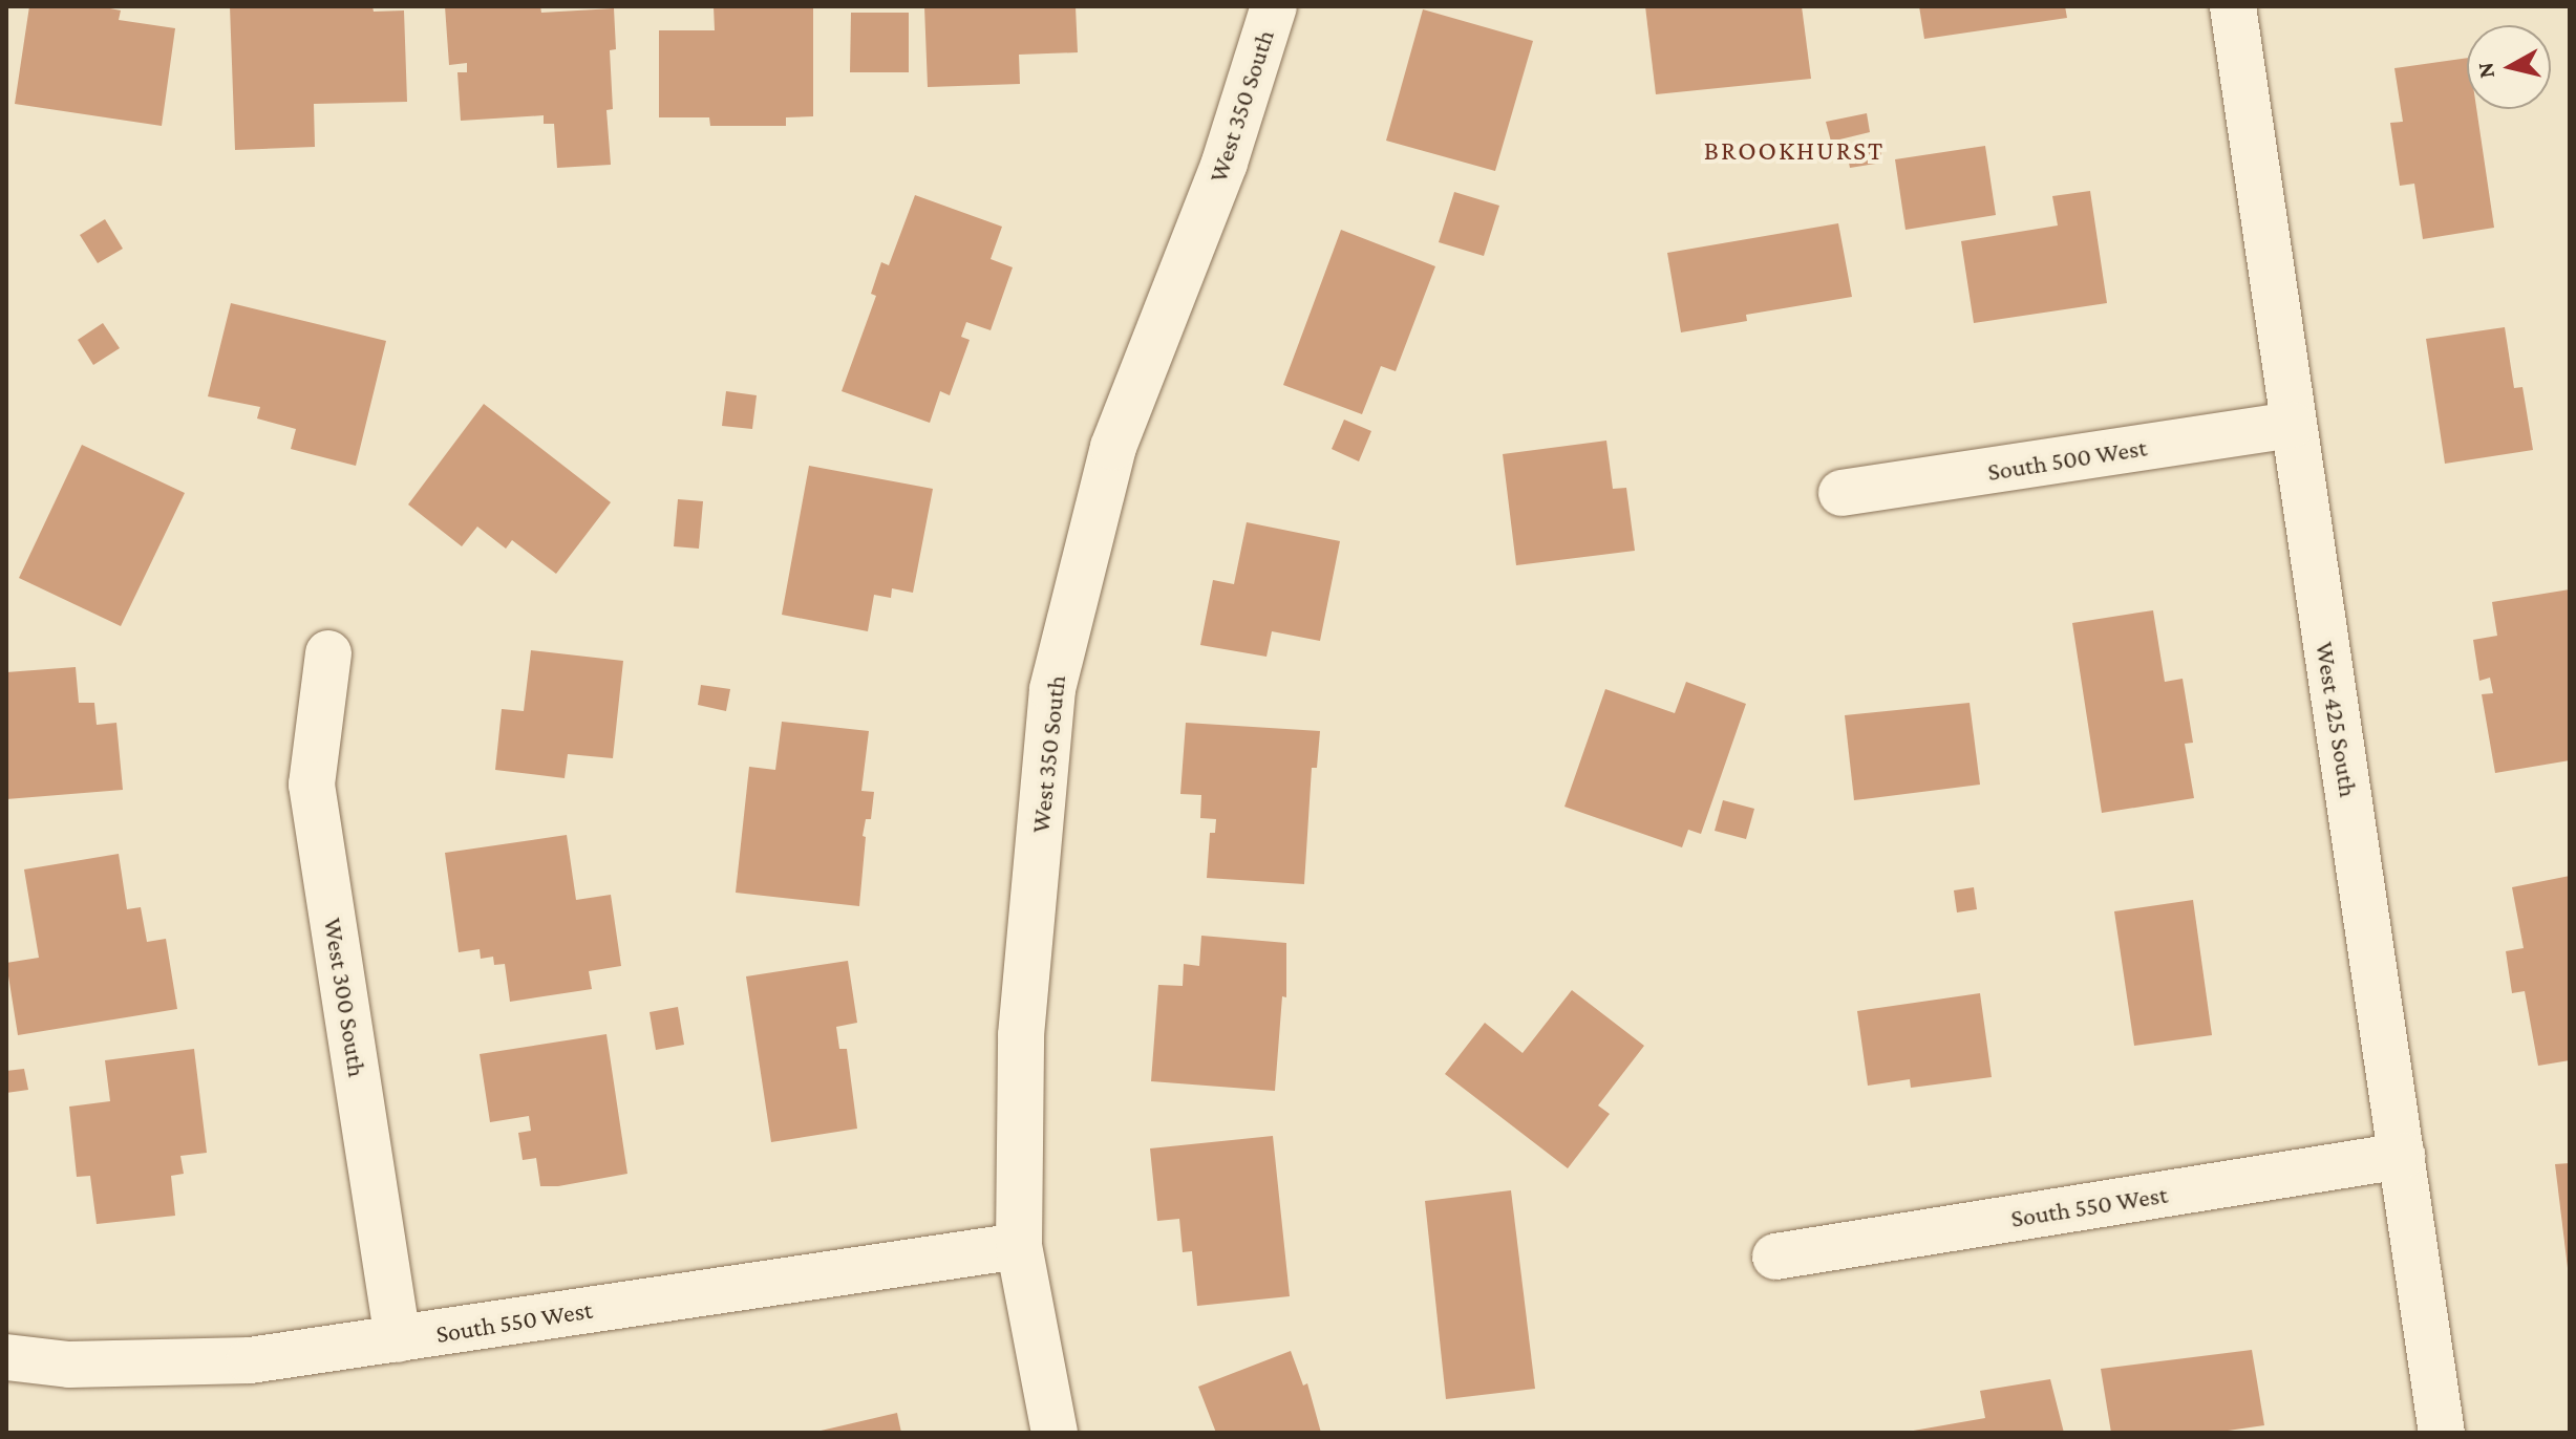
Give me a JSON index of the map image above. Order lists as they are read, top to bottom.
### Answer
{
  "streets": {
    "street": [
      "West 350 South",
      "South 500 West",
      "West 425 South",
      "West 300 South",
      "South 550 West"
    ]
  },
  "crossings": [
    ["West 350 South", "South 550 West"],
    ["South 500 West", "West 425 South"],
    ["West 425 South", "South 550 West"],
    ["West 300 South", "South 550 West"]
  ],
  "districts": ["BROOKHURST"],
  "north": "left"
}
